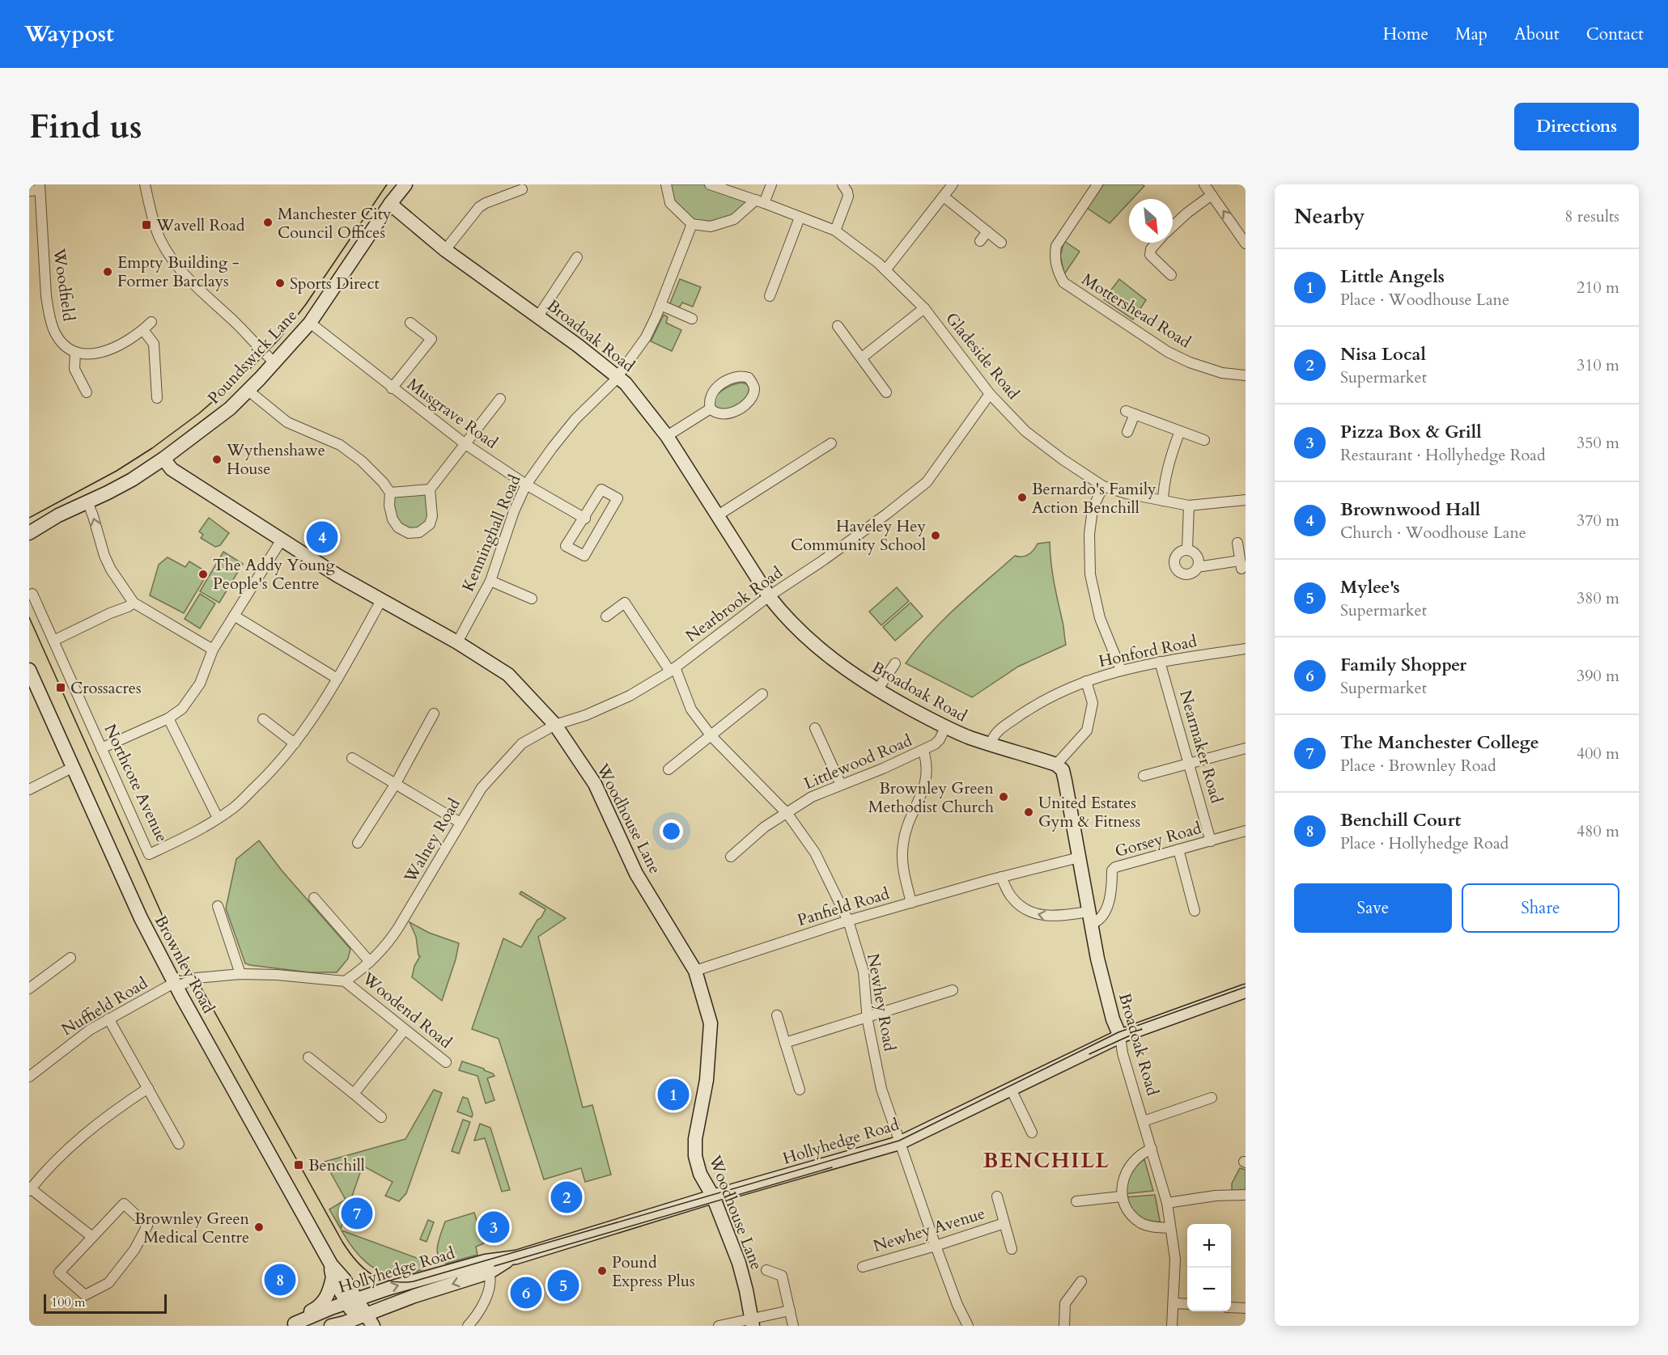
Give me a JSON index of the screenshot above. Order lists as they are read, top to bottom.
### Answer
{
  "streets": {
    "street": [
      "Woodfield",
      "Mottershead Road",
      "Broadoak Road",
      "Gladeside Road",
      "Poundswick Lane",
      "Musgrave Road",
      "Kenninghall Road",
      "Nearbrook Road",
      "Honford Road",
      "Nearmaker Road",
      "Littlewood Road",
      "Northcote Avenue",
      "Woodhouse Lane",
      "Gorsey Road",
      "Walney Road",
      "Panfield Road",
      "Brownley Road",
      "Newhey Road",
      "Nuffield Road",
      "Woodend Road",
      "Hollyhedge Road",
      "Newhey Avenue"
    ]
  },
  "crossings": [
    ["Broadoak Road", "Poundswick Lane"],
    ["Broadoak Road", "Kenninghall Road"],
    ["Broadoak Road", "Nearbrook Road"],
    ["Broadoak Road", "Honford Road"],
    ["Broadoak Road", "Littlewood Road"],
    ["Broadoak Road", "Gorsey Road"],
    ["Broadoak Road", "Panfield Road"],
    ["Broadoak Road", "Hollyhedge Road"],
    ["Gladeside Road", "Nearbrook Road"],
    ["Poundswick Lane", "Musgrave Road"],
    ["Poundswick Lane", "Woodhouse Lane"],
    ["Musgrave Road", "Kenninghall Road"],
    ["Kenninghall Road", "Woodhouse Lane"],
    ["Nearbrook Road", "Woodhouse Lane"],
    ["Nearbrook Road", "Walney Road"],
    ["Nearbrook Road", "Newhey Road"],
    ["Honford Road", "Nearmaker Road"],
    ["Nearmaker Road", "Gorsey Road"],
    ["Littlewood Road", "Newhey Road"],
    ["Northcote Avenue", "Woodhouse Lane"],
    ["Woodhouse Lane", "Walney Road"],
    ["Woodhouse Lane", "Panfield Road"],
    ["Woodhouse Lane", "Hollyhedge Road"],
    ["Walney Road", "Woodend Road"],
    ["Panfield Road", "Newhey Road"],
    ["Brownley Road", "Nuffield Road"],
    ["Brownley Road", "Woodend Road"],
    ["Brownley Road", "Hollyhedge Road"],
    ["Newhey Road", "Hollyhedge Road"],
    ["Newhey Road", "Newhey Avenue"],
    ["Nuffield Road", "Woodend Road"]
  ],
  "districts": ["BENCHILL"],
  "places": {
    "other": [
      "Manchester City Council Offices",
      "Empty Building - Former Barclays",
      "Sports Direct",
      "Wythenshawe House",
      "Bernardo's Family Action Benchill",
      "Haveley Hey Community School",
      "The Addy Young People's Centre",
      "Brownley Green Methodist Church",
      "United Estates Gym & Fitness",
      "Brownley Green Medical Centre",
      "Pound Express Plus"
    ],
    "transit": ["Wavell Road", "Crossacres", "Benchill"]
  },
  "scale_bar": "100 m",
  "north": "bottom right",
  "page": {
    "header": "Waypost",
    "nav": [
      "Home",
      "Map",
      "About",
      "Contact"
    ],
    "buttons": [
      "Directions",
      ["Save", "Share"]
    ],
    "title": "Find us",
    "heading": ["Nearby", "8 results"],
    "list": [
      {
        "mark": "1",
        "name": "Little Angels",
        "note": "Place · Woodhouse Lane",
        "value": "210 m"
      },
      {
        "mark": "2",
        "name": "Nisa Local",
        "note": "Supermarket",
        "value": "310 m"
      },
      {
        "mark": "3",
        "name": "Pizza Box & Grill",
        "note": "Restaurant · Hollyhedge Road",
        "value": "350 m"
      },
      {
        "mark": "4",
        "name": "Brownwood Hall",
        "note": "Church · Woodhouse Lane",
        "value": "370 m"
      },
      {
        "mark": "5",
        "name": "Mylee's",
        "note": "Supermarket",
        "value": "380 m"
      },
      {
        "mark": "6",
        "name": "Family Shopper",
        "note": "Supermarket",
        "value": "390 m"
      },
      {
        "mark": "7",
        "name": "The Manchester College",
        "note": "Place · Brownley Road",
        "value": "400 m"
      },
      {
        "mark": "8",
        "name": "Benchill Court",
        "note": "Place · Hollyhedge Road",
        "value": "480 m"
      }
    ],
    "pins": [
      "4",
      "1",
      "2",
      "7",
      "3",
      "8",
      "5",
      "6"
    ],
    "map_buttons": ["+", "−"],
    "scale": "100 m"
  }
}
